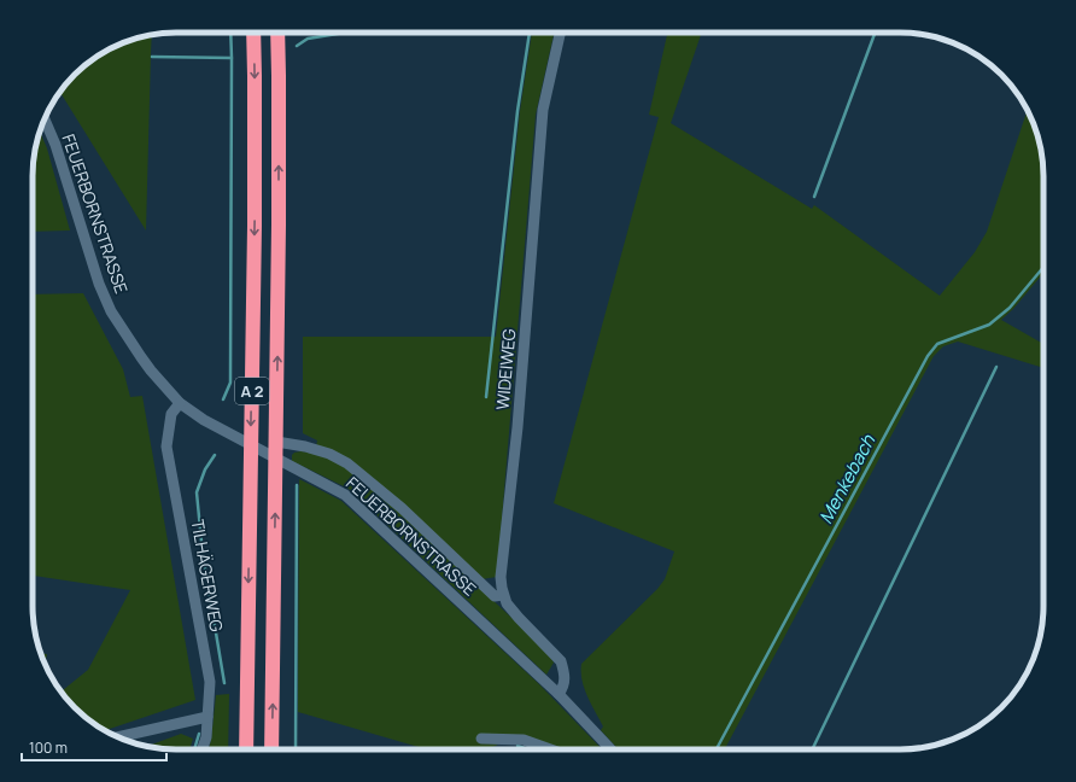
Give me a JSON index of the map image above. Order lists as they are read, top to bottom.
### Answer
{
  "streets": {
    "highway": ["A 2"],
    "street": ["FEUERBORNSTRASSE", "WIDEIWEG", "TILHÄGERWEG"]
  },
  "crossings": [
    ["FEUERBORNSTRASSE", "WIDEIWEG"],
    ["FEUERBORNSTRASSE", "TILHÄGERWEG"]
  ],
  "water": ["Menkebach"],
  "scale_bar": "100 m"
}
